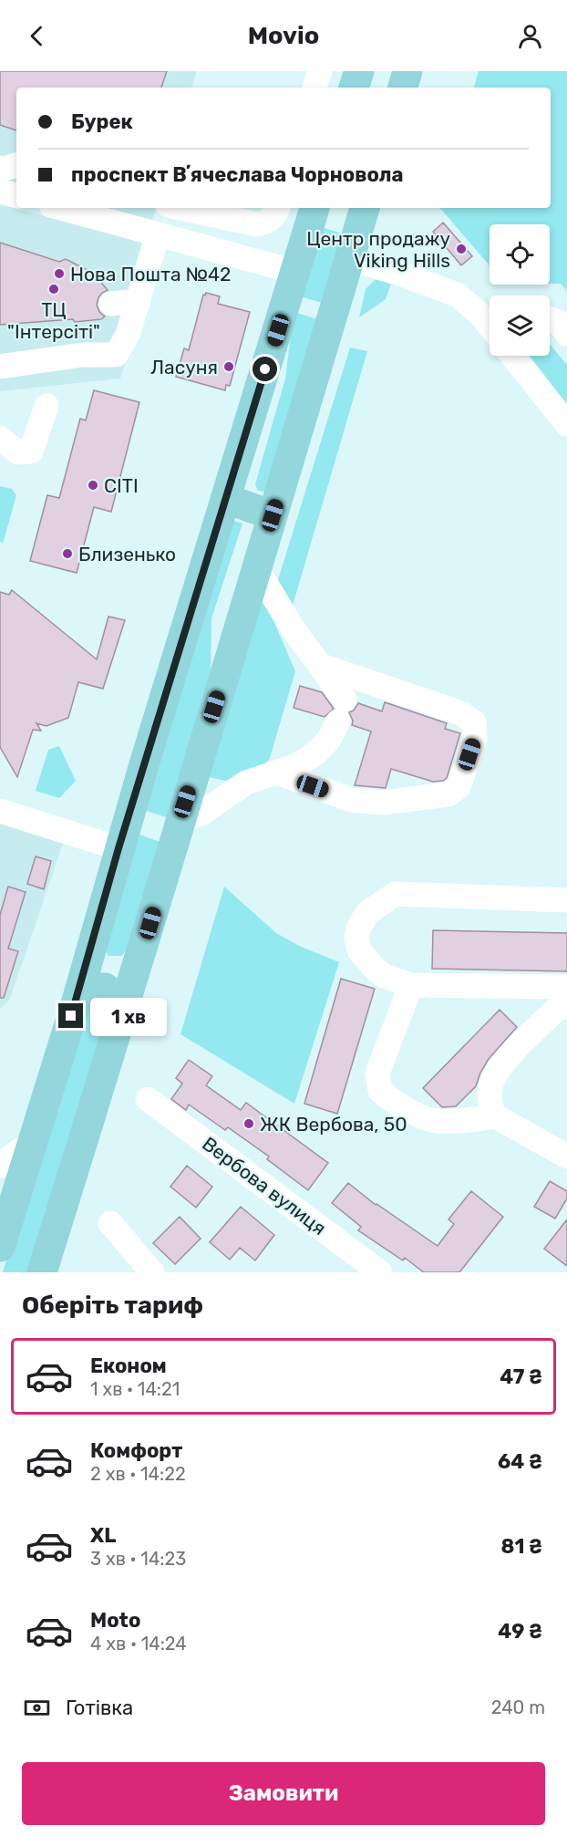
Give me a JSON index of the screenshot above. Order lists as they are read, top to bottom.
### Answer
{
  "streets": {
    "street": ["Вербова вулиця"]
  },
  "places": [
    "Центр продажу Viking Hills",
    "Нова Пошта №42",
    "ТЦ \"Інтерсіті\"",
    "Ласуня",
    "CITI",
    "Близенько",
    "ЖК Вербова, 50"
  ],
  "page": {
    "header": "Movio",
    "banner": ["Бурек", "проспект Вʼячеслава Чорновола"],
    "bubble": "1 хв",
    "heading": "Оберіть тариф",
    "list": [
      {
        "name": "Економ",
        "note": "1 хв · 14:21",
        "value": "47 ₴"
      },
      {
        "name": "Комфорт",
        "note": "2 хв · 14:22",
        "value": "64 ₴"
      },
      {
        "name": "XL",
        "note": "3 хв · 14:23",
        "value": "81 ₴"
      },
      {
        "name": "Moto",
        "note": "4 хв · 14:24",
        "value": "49 ₴"
      }
    ],
    "pay": ["Готівка", "240 m"],
    "buttons": "Замовити"
  }
}
